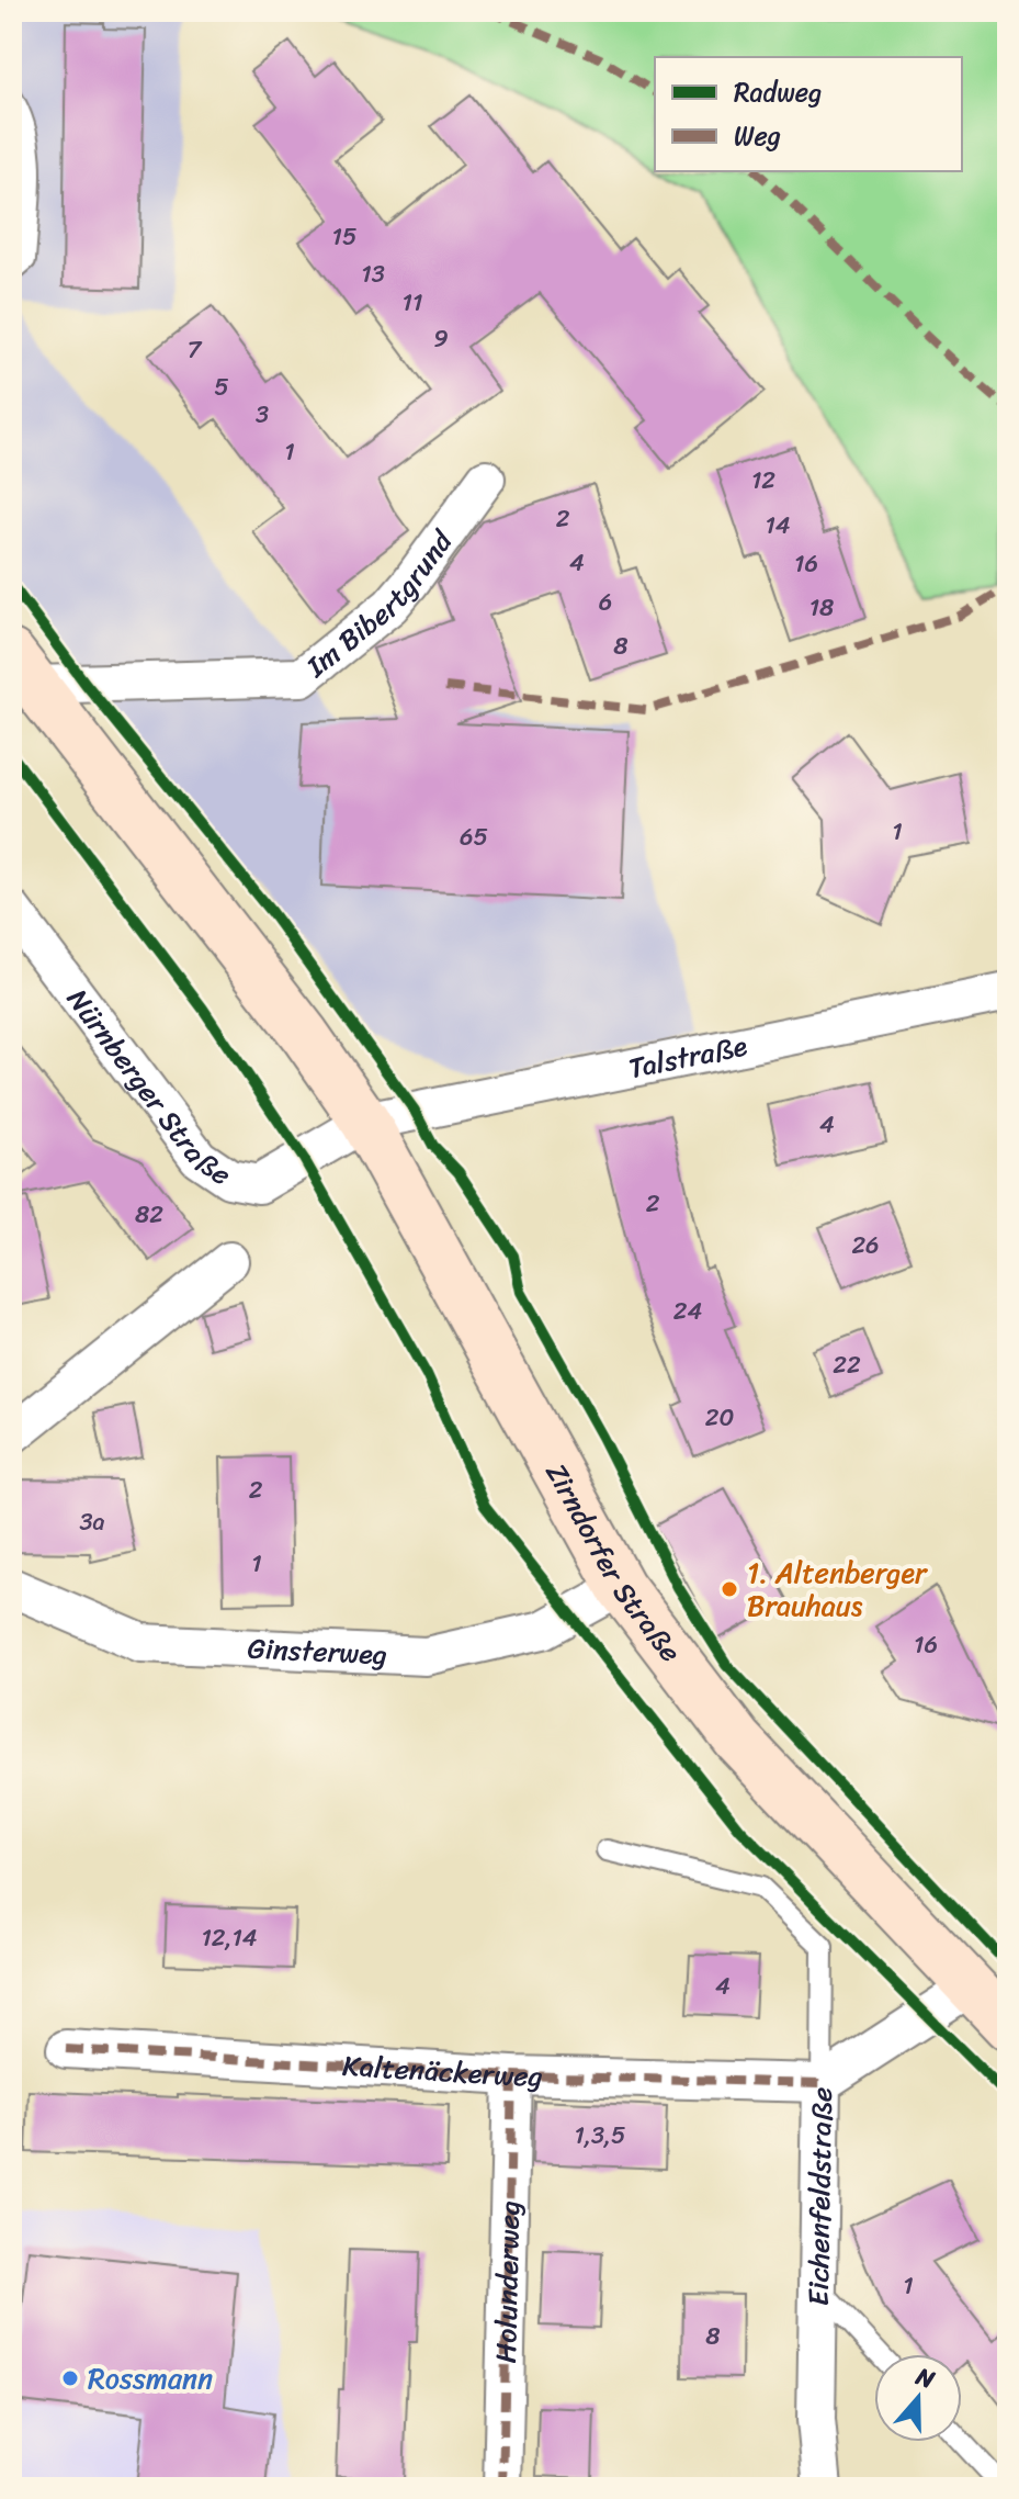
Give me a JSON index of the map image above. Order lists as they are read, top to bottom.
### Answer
{
  "streets": {
    "main road": ["Zirndorfer Straße"],
    "street": [
      "Im Bibertgrund",
      "Talstraße",
      "Nürnberger Straße",
      "Ginsterweg",
      "Kaltenäckerweg",
      "Eichenfeldstraße",
      "Holunderweg"
    ]
  },
  "crossings": [
    ["Im Bibertgrund", "Zirndorfer Straße"],
    ["Talstraße", "Nürnberger Straße"],
    ["Talstraße", "Zirndorfer Straße"],
    ["Nürnberger Straße", "Zirndorfer Straße"],
    ["Zirndorfer Straße", "Ginsterweg"],
    ["Zirndorfer Straße", "Eichenfeldstraße"],
    ["Kaltenäckerweg", "Eichenfeldstraße"],
    ["Kaltenäckerweg", "Holunderweg"]
  ],
  "places": ["1. Altenberger Brauhaus", "Rossmann"],
  "house_numbers": [
    "15",
    "13",
    "11",
    "9",
    "7",
    "5",
    "3",
    "1",
    "12",
    "2",
    "14",
    "4",
    "16",
    "6",
    "18",
    "8",
    "1",
    "65",
    "4",
    "2",
    "82",
    "26",
    "24",
    "22",
    "20",
    "2",
    "3a",
    "1",
    "16",
    "12,14",
    "4",
    "1,3,5",
    "1",
    "8"
  ],
  "legend": ["Radweg", "Weg"],
  "north": "top"
}
